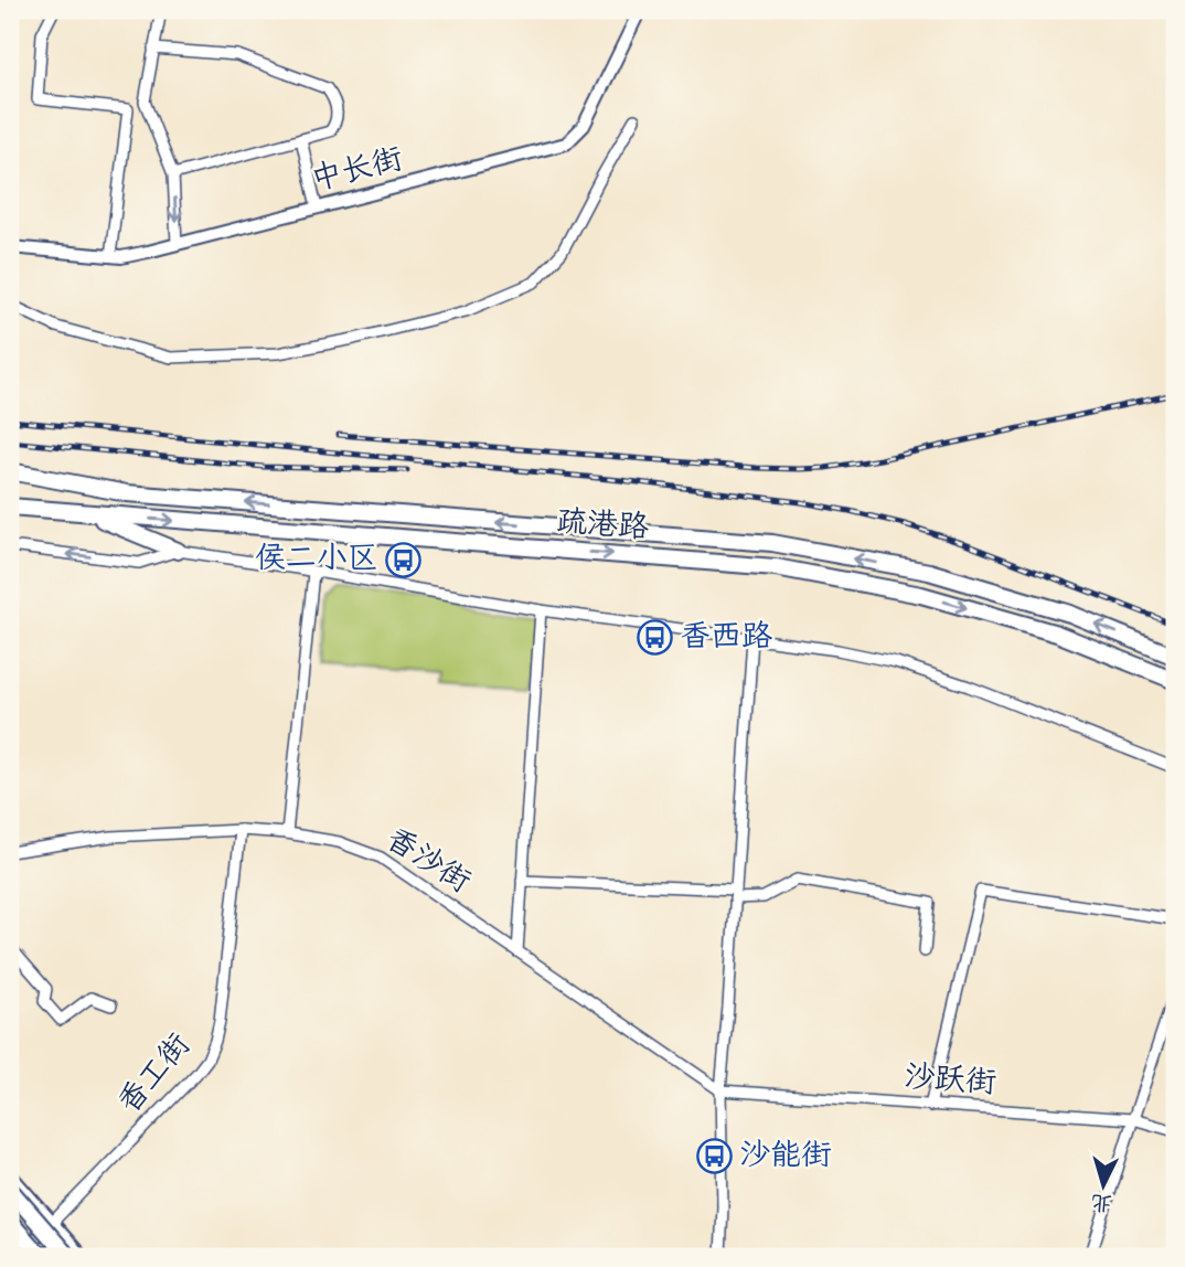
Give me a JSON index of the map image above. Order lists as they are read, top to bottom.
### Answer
{
  "streets": {
    "main road": ["疏港路"],
    "street": [
      "中长街",
      "香沙街",
      "香工街",
      "沙跃街"
    ]
  },
  "crossings": [
    ["香沙街", "香工街"],
    ["香沙街", "沙跃街"]
  ],
  "places": {
    "bus stop": ["侯二小区", "香西路", "沙能街"]
  },
  "north": "bottom"
}
